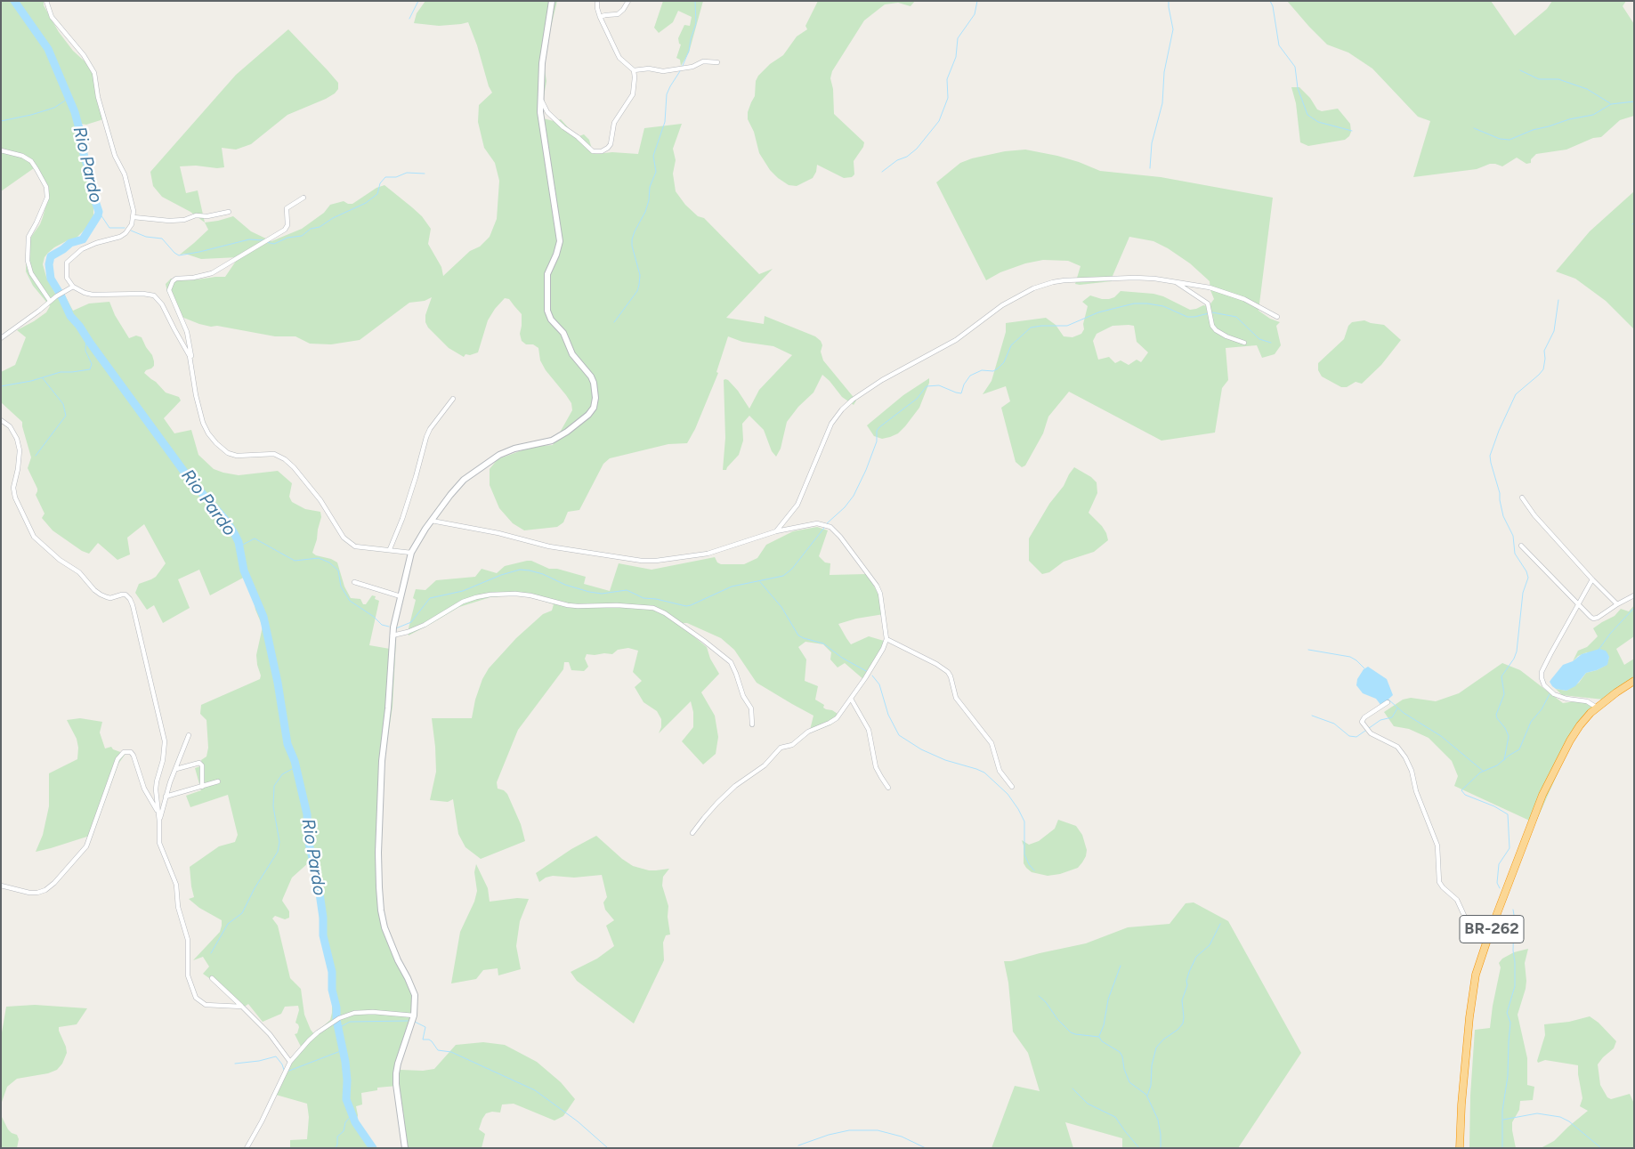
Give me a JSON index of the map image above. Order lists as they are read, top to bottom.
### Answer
{
  "streets": {
    "highway": ["BR-262"]
  },
  "water": ["Rio Pardo"]
}
